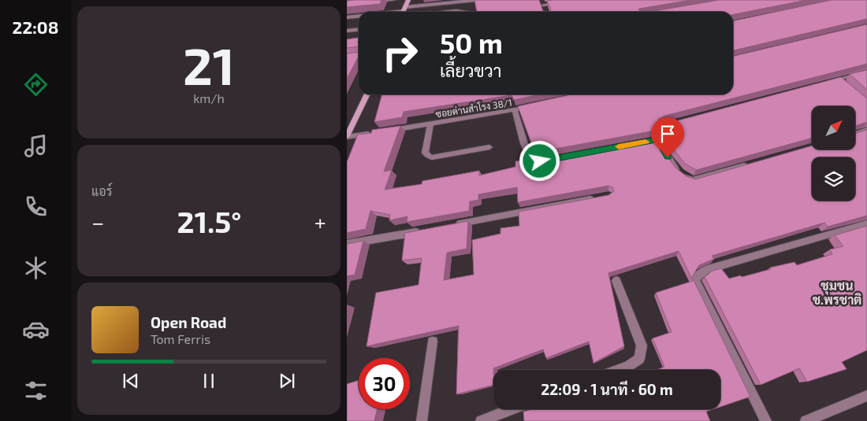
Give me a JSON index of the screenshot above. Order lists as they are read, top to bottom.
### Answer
{
  "streets": {
    "street": ["ซอยด่านสำโรง 38/1"]
  },
  "districts": ["ชุมชน ช.พรชาติ"],
  "north": "top right",
  "page": {
    "tabs": "22:08",
    "tile": [
      ["21", "km/h"],
      "แอร์"
    ],
    "turn": ["50 m", "เลี้ยวขวา"],
    "heat": ["−", "21.5°", "+"],
    "song": ["Open Road", "Tom Ferris"],
    "limit": "30",
    "trip": "22:09 · 1 นาที · 60 m"
  }
}
